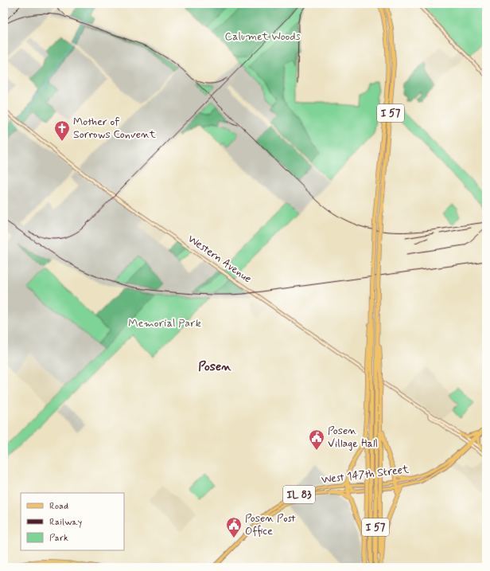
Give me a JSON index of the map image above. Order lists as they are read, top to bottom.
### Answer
{
  "streets": {
    "highway": ["I 57"],
    "main road": ["Western Avenue", "West 147th Street", "IL 83"]
  },
  "crossings": [
    ["Western Avenue", "West 147th Street"]
  ],
  "districts": ["Posen"],
  "parks": ["Calumet Woods", "Memorial Park"],
  "places": {
    "church": ["Mother of Sorrows Convent"],
    "public building": ["Posen Village Hall", "Posen Post Office"]
  },
  "legend": ["Road", "Railway", "Park"]
}
